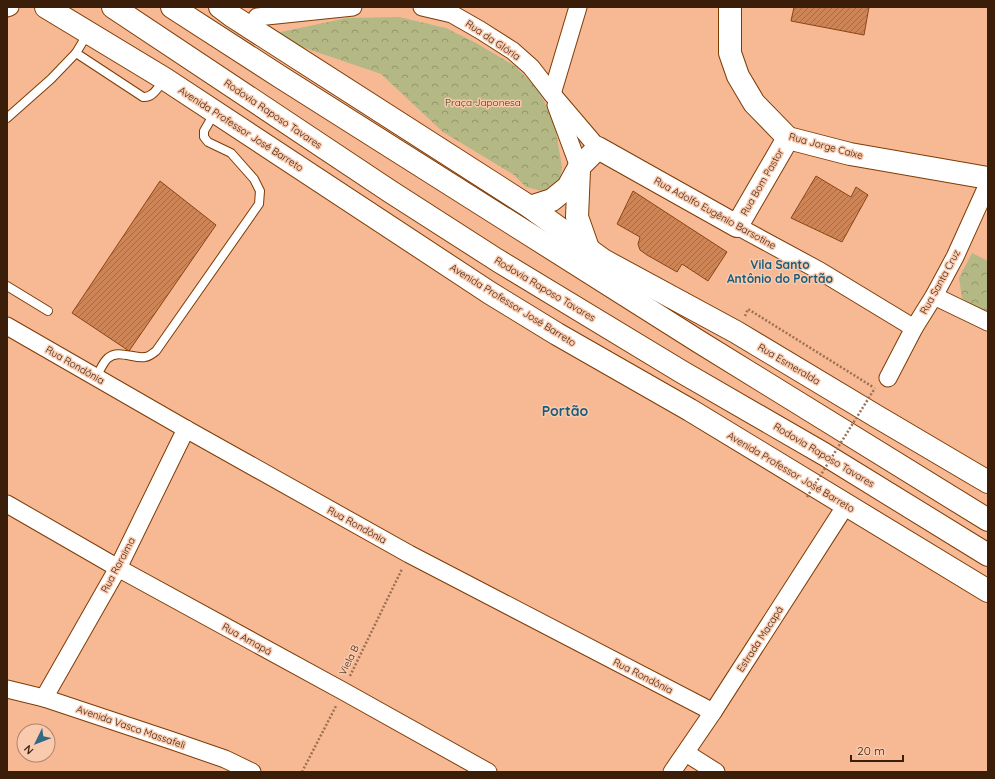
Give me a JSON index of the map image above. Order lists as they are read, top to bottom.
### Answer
{
  "streets": {
    "main road": [
      "Rodovia Raposo Tavares",
      "Avenida Professor José Barreto",
      "Rua Jorge Caixe",
      "Rua Bom Pastor",
      "Rua Adolfo Eugênio Barsotine",
      "Rua Esmeralda"
    ],
    "street": [
      "Rua da Glória",
      "Rua Santa Cruz",
      "Rua Rondônia",
      "Rua Roraima",
      "Rua Amapá",
      "Estrada Macapá",
      "Avenida Vasco Massafeli"
    ],
    "path": ["Viela B"]
  },
  "crossings": [
    ["Avenida Professor José Barreto", "Estrada Macapá"],
    ["Rua Jorge Caixe", "Rua Bom Pastor"],
    ["Rua Bom Pastor", "Rua Adolfo Eugênio Barsotine"],
    ["Rua Adolfo Eugênio Barsotine", "Rua Santa Cruz"],
    ["Rua Rondônia", "Rua Roraima"],
    ["Rua Rondônia", "Estrada Macapá"],
    ["Rua Rondônia", "Viela B"],
    ["Rua Roraima", "Rua Amapá"],
    ["Rua Roraima", "Avenida Vasco Massafeli"],
    ["Rua Amapá", "Viela B"]
  ],
  "districts": ["Vila Santo Antônio do Portão", "Portão"],
  "parks": ["Praça Japonesa"],
  "scale_bar": "20 m",
  "north": "bottom left"
}
